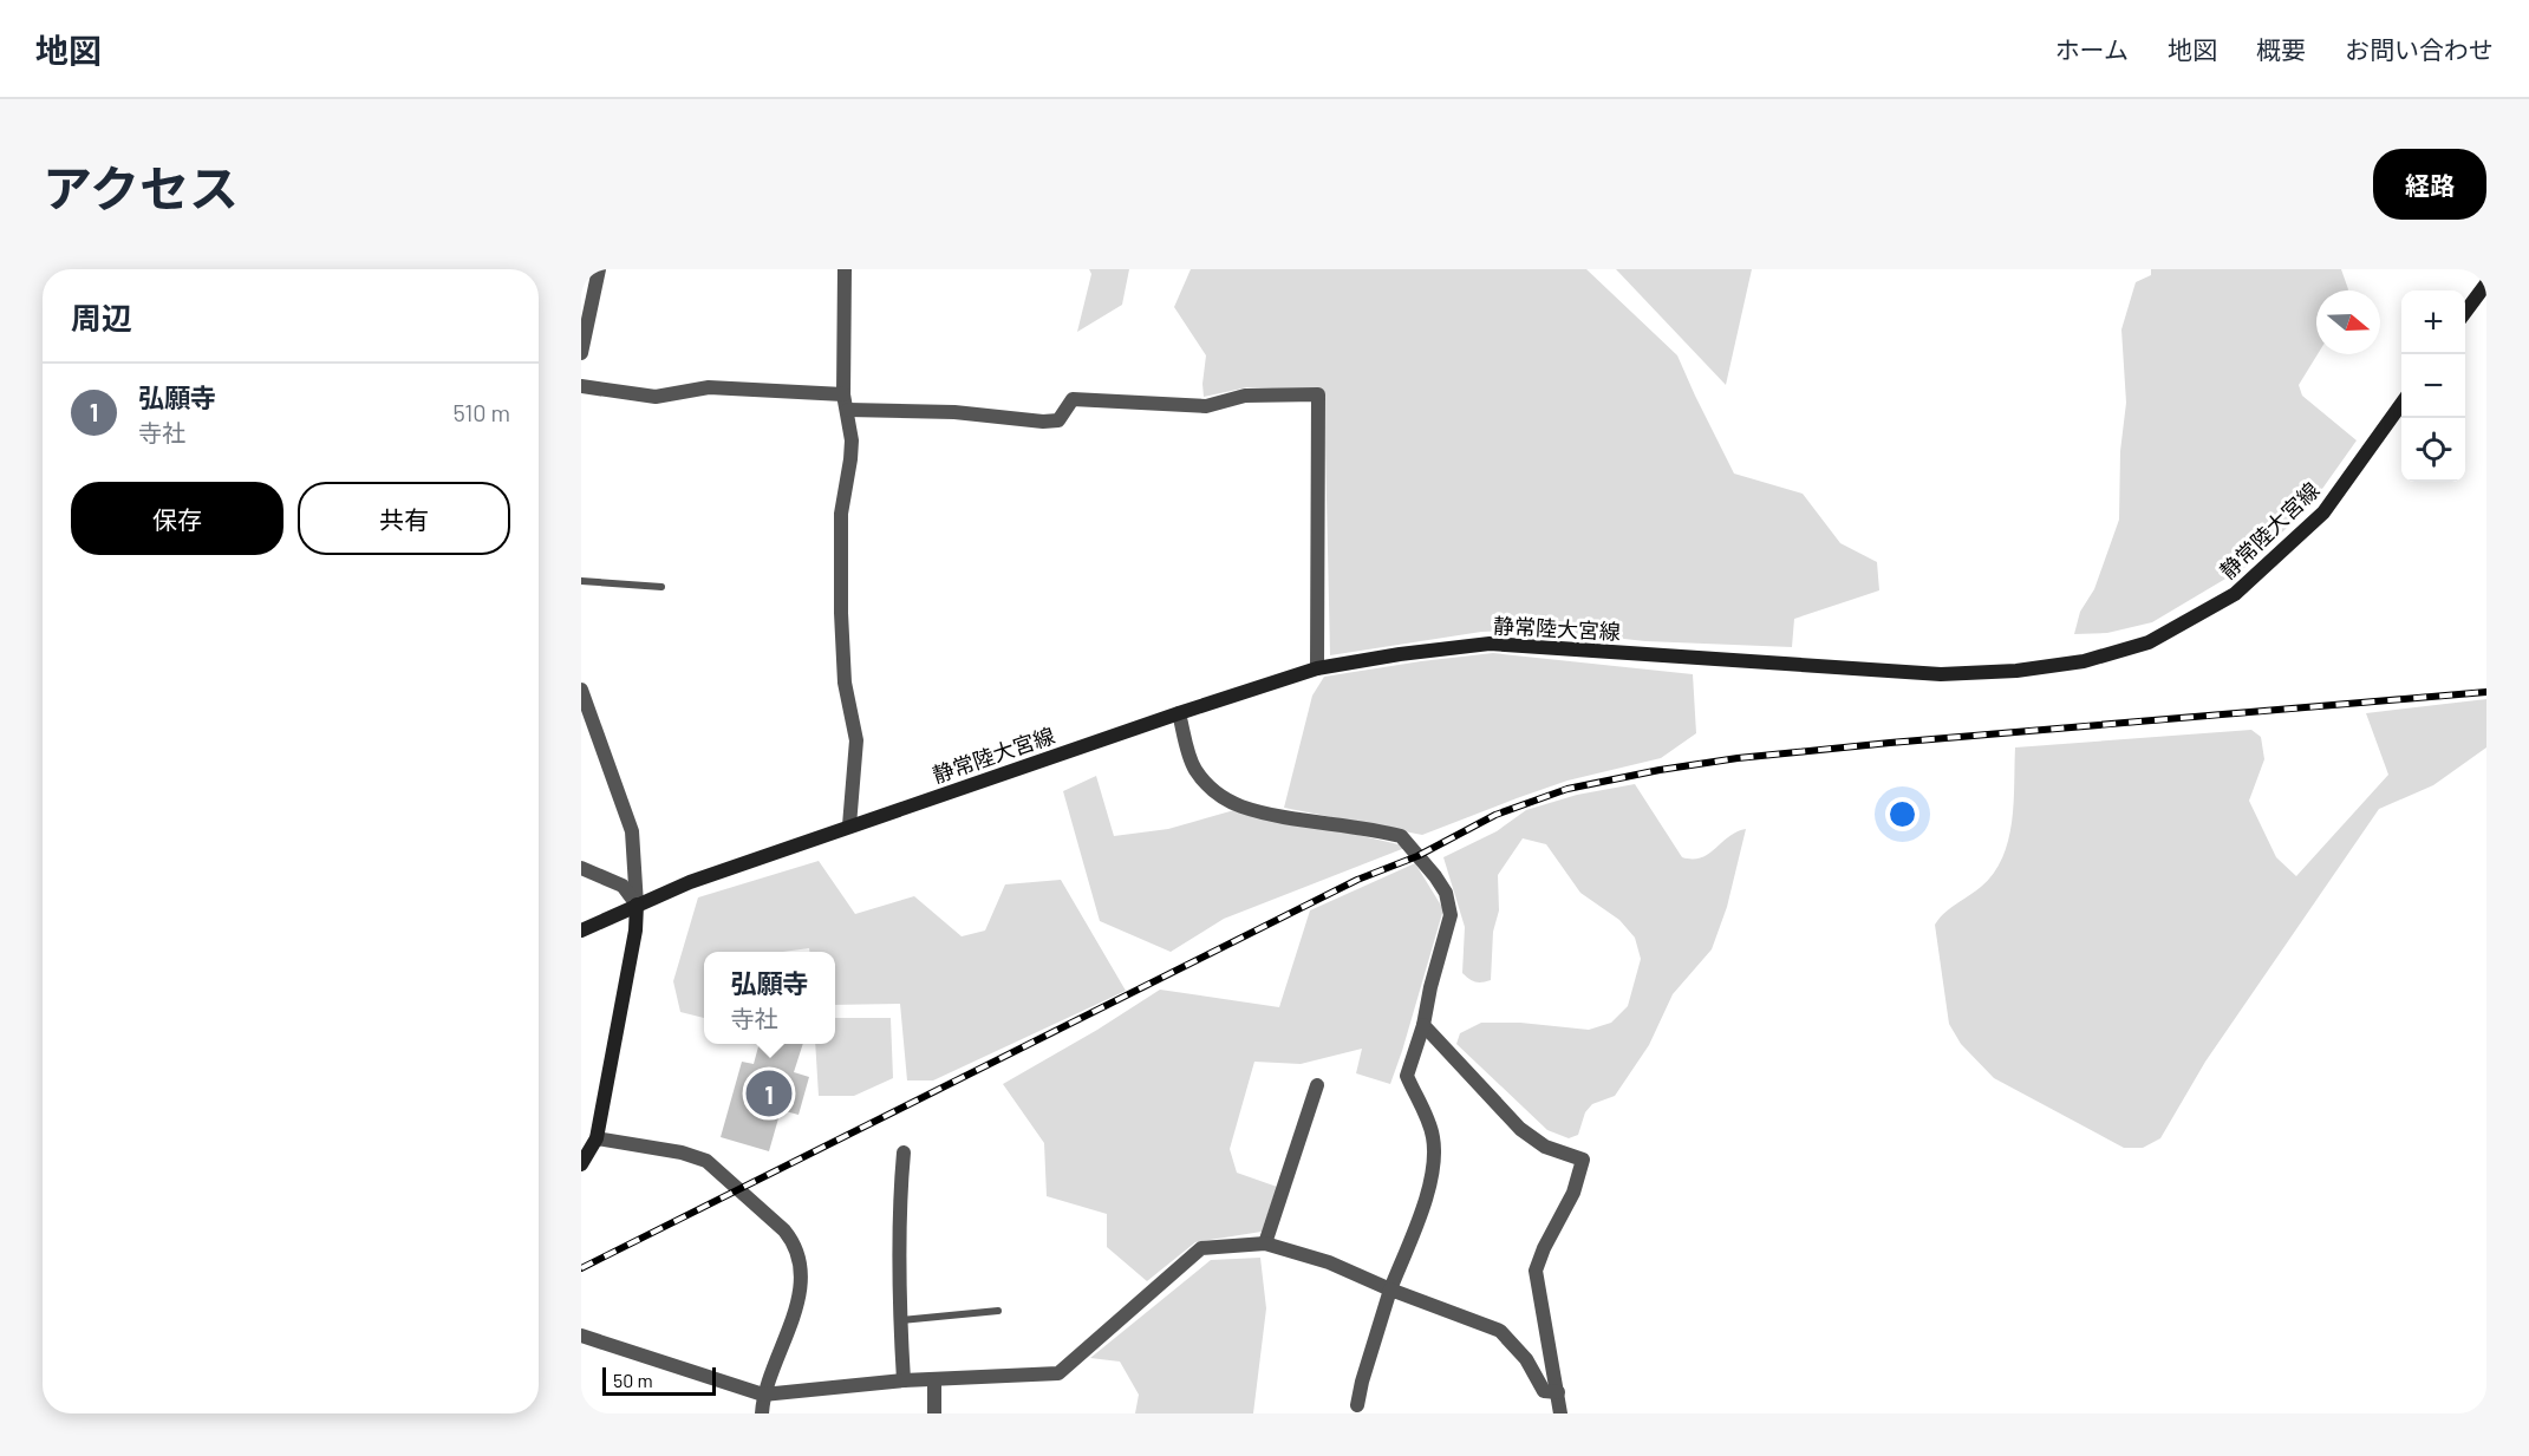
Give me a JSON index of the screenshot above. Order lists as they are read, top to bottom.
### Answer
{
  "streets": {
    "main road": ["静常陸大宮線"]
  },
  "scale_bar": "50 m",
  "north": "right",
  "page": {
    "header": "地図",
    "nav": [
      "ホーム",
      "地図",
      "概要",
      "お問い合わせ"
    ],
    "title": "アクセス",
    "buttons": [
      "経路",
      ["保存", "共有"]
    ],
    "heading": "周辺",
    "map_buttons": ["+", "−"],
    "list": [
      {
        "mark": "1",
        "name": "弘願寺",
        "note": "寺社",
        "value": "510 m"
      }
    ],
    "popup": ["弘願寺", "寺社"],
    "pins": "1",
    "scale": "50 m"
  }
}
